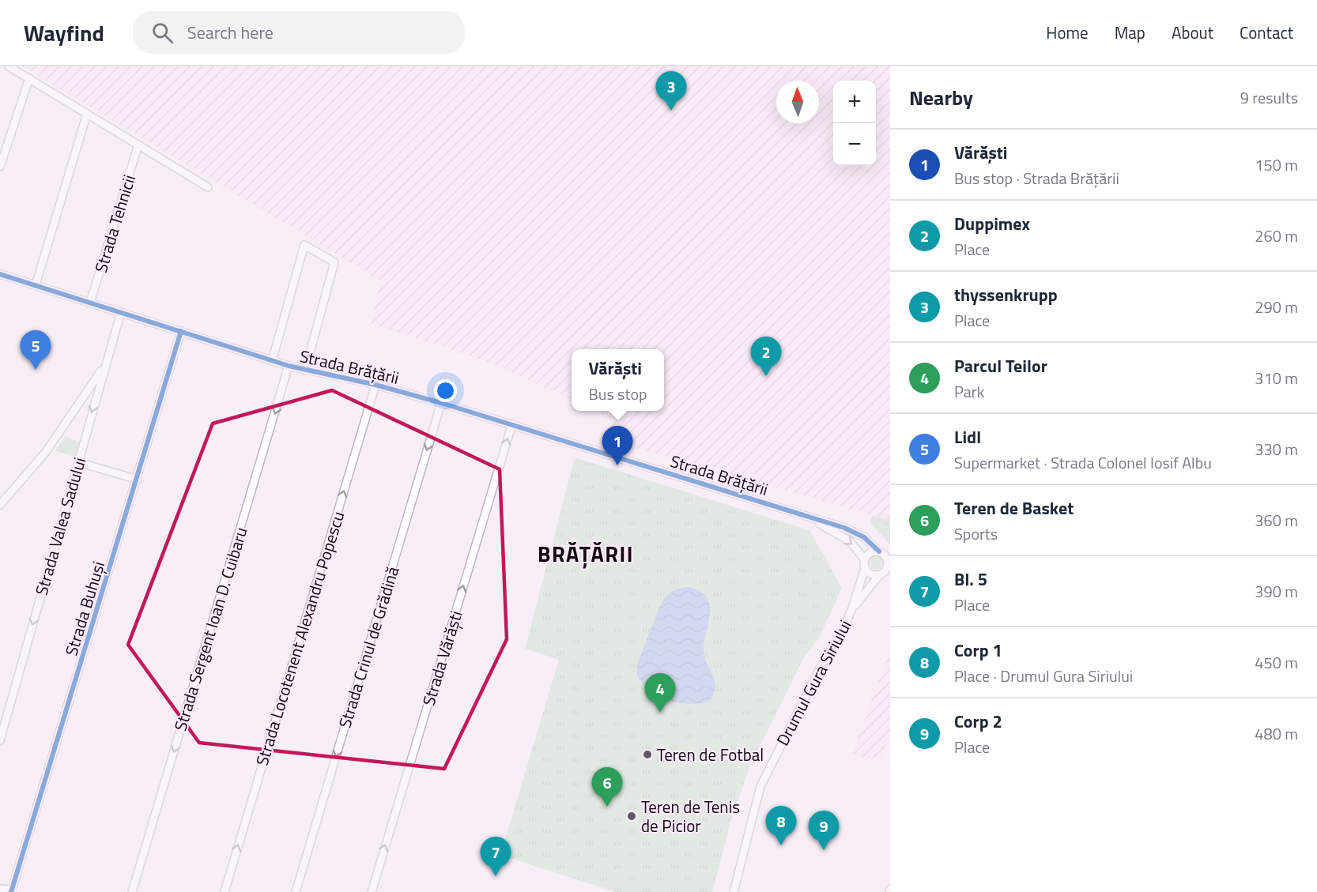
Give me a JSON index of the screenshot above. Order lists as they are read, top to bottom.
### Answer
{
  "streets": {
    "street": [
      "Strada Tehnicii",
      "Strada Brățării",
      "Strada Valea Sadului",
      "Strada Buhuși",
      "Strada Sergent Ioan D. Cuibaru",
      "Strada Locotenent Alexandru Popescu",
      "Strada Crinul de Grădină",
      "Strada Vărăști",
      "Drumul Gura Siriului"
    ]
  },
  "crossings": [
    ["Strada Tehnicii", "Strada Brățării"],
    ["Strada Brățării", "Strada Valea Sadului"],
    ["Strada Brățării", "Strada Buhuși"],
    ["Strada Brățării", "Strada Sergent Ioan D. Cuibaru"],
    ["Strada Brățării", "Strada Locotenent Alexandru Popescu"],
    ["Strada Brățării", "Strada Crinul de Grădină"],
    ["Strada Brățării", "Strada Vărăști"],
    ["Strada Brățării", "Drumul Gura Siriului"]
  ],
  "one_way": [
    "Strada Sergent Ioan D. Cuibaru",
    "Strada Locotenent Alexandru Popescu",
    "Strada Crinul de Grădină",
    "Strada Vărăști"
  ],
  "districts": ["BRĂȚĂRII"],
  "places": ["Teren de Fotbal", "Teren de Tenis de Picior"],
  "north": "top",
  "page": {
    "header": "Wayfind",
    "search": "Search here",
    "nav": [
      "Home",
      "Map",
      "About",
      "Contact"
    ],
    "heading": ["Nearby", "9 results"],
    "pins": [
      "3",
      "5",
      "2",
      "1",
      "4",
      "6",
      "8",
      "9",
      "7"
    ],
    "map_buttons": ["+", "−"],
    "list": [
      {
        "mark": "1",
        "name": "Vărăști",
        "note": "Bus stop · Strada Brățării",
        "value": "150 m"
      },
      {
        "mark": "2",
        "name": "Duppimex",
        "note": "Place",
        "value": "260 m"
      },
      {
        "mark": "3",
        "name": "thyssenkrupp",
        "note": "Place",
        "value": "290 m"
      },
      {
        "mark": "4",
        "name": "Parcul Teilor",
        "note": "Park",
        "value": "310 m"
      },
      {
        "mark": "5",
        "name": "Lidl",
        "note": "Supermarket · Strada Colonel Iosif Albu",
        "value": "330 m"
      },
      {
        "mark": "6",
        "name": "Teren de Basket",
        "note": "Sports",
        "value": "360 m"
      },
      {
        "mark": "7",
        "name": "Bl. 5",
        "note": "Place",
        "value": "390 m"
      },
      {
        "mark": "8",
        "name": "Corp 1",
        "note": "Place · Drumul Gura Siriului",
        "value": "450 m"
      },
      {
        "mark": "9",
        "name": "Corp 2",
        "note": "Place",
        "value": "480 m"
      }
    ],
    "popup": ["Vărăști", "Bus stop"]
  }
}
